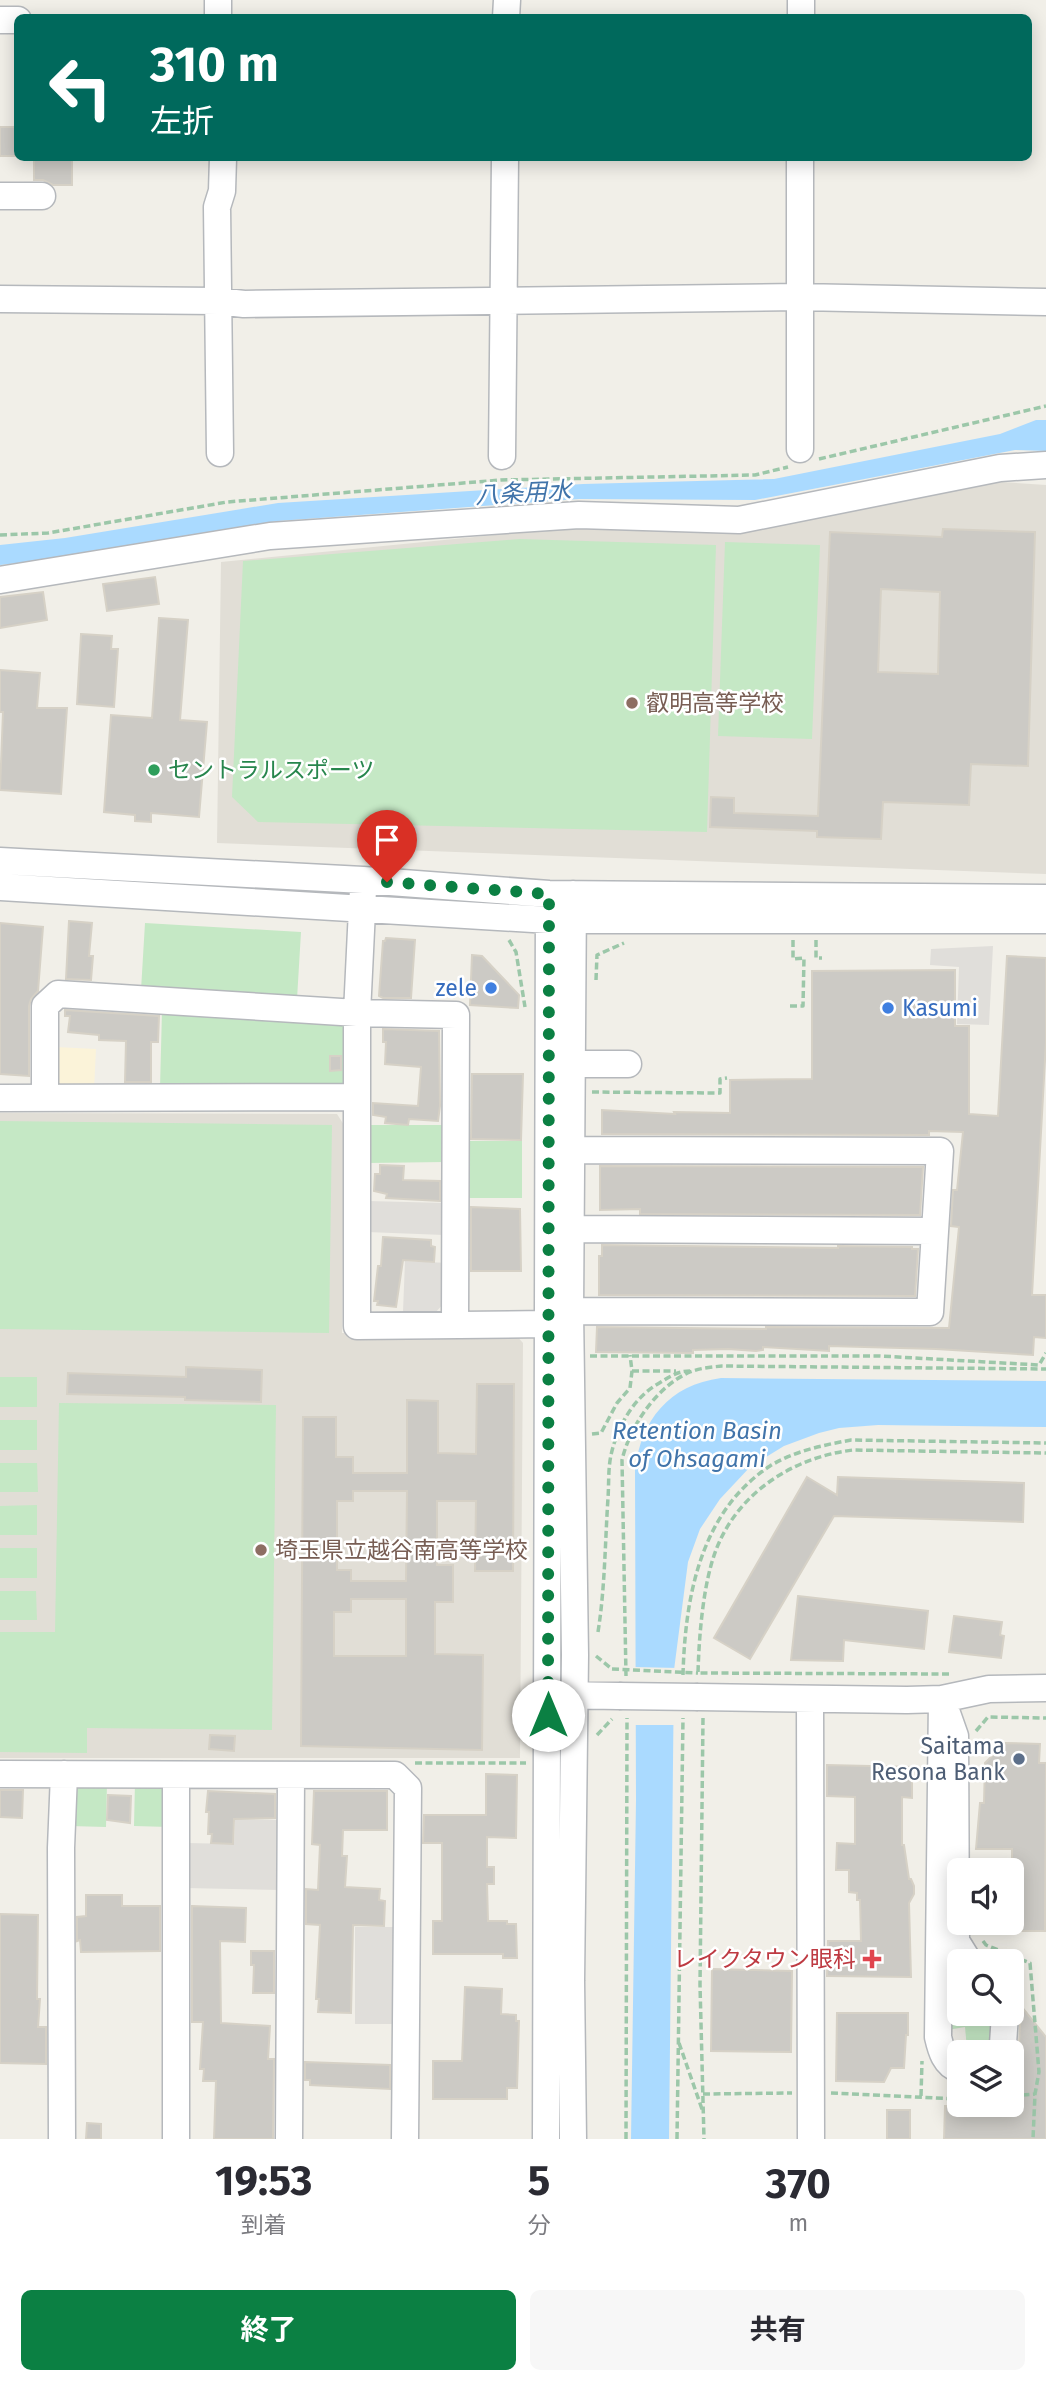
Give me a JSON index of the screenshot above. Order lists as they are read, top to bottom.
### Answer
{
  "water": ["八条用水", "Retention Basin of Ohsagami"],
  "places": {
    "other": [
      "叡明高等学校",
      "セントラルスポーツ",
      "zele",
      "Kasumi",
      "埼玉県立越谷南高等学校",
      "Saitama Resona Bank"
    ],
    "health": ["レイクタウン眼科"]
  },
  "page": {
    "turn": ["310 m", "左折"],
    "eta": [
      "19:53",
      "到着",
      "5",
      "分",
      "370",
      "m"
    ],
    "buttons": ["終了", "共有"]
  }
}
